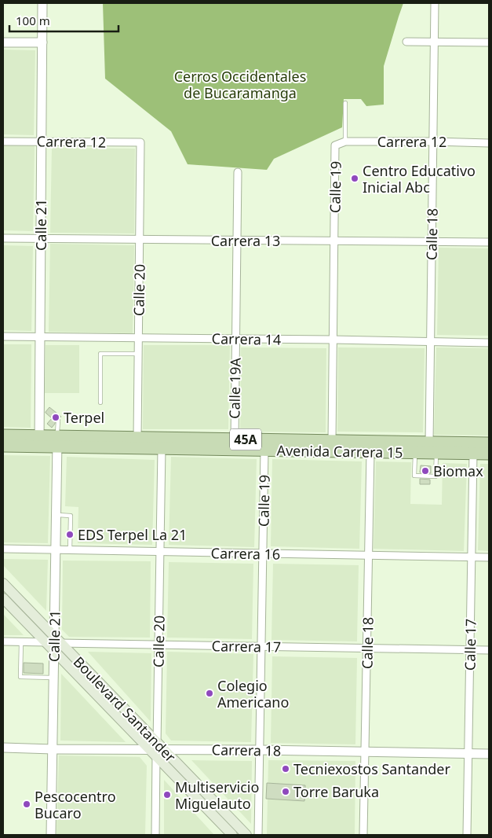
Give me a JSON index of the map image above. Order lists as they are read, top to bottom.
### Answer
{
  "streets": {
    "main road": ["45A", "Avenida Carrera 15", "Boulevard Santander"],
    "street": [
      "Carrera 12",
      "Calle 19",
      "Calle 21",
      "Calle 18",
      "Carrera 13",
      "Calle 20",
      "Carrera 14",
      "Calle 19A",
      "Carrera 16",
      "Calle 17",
      "Carrera 17",
      "Carrera 18"
    ]
  },
  "crossings": [
    ["Carrera 12", "Calle 19"],
    ["Carrera 12", "Calle 21"],
    ["Carrera 12", "Calle 18"],
    ["Carrera 12", "Calle 20"],
    ["Calle 19", "Carrera 13"],
    ["Calle 19", "Carrera 14"],
    ["Calle 19", "Avenida Carrera 15"],
    ["Calle 19", "Carrera 16"],
    ["Calle 19", "Carrera 17"],
    ["Calle 19", "Carrera 18"],
    ["Calle 21", "Carrera 13"],
    ["Calle 21", "Carrera 14"],
    ["Calle 21", "Avenida Carrera 15"],
    ["Calle 21", "Carrera 16"],
    ["Calle 21", "Carrera 17"],
    ["Calle 21", "Boulevard Santander"],
    ["Calle 21", "Carrera 18"],
    ["Calle 18", "Carrera 13"],
    ["Calle 18", "Carrera 14"],
    ["Calle 18", "Avenida Carrera 15"],
    ["Calle 18", "Carrera 16"],
    ["Calle 18", "Carrera 17"],
    ["Calle 18", "Carrera 18"],
    ["Carrera 13", "Calle 20"],
    ["Carrera 13", "Calle 19A"],
    ["Calle 20", "Carrera 14"],
    ["Calle 20", "Avenida Carrera 15"],
    ["Calle 20", "Carrera 16"],
    ["Calle 20", "Carrera 17"],
    ["Calle 20", "Boulevard Santander"],
    ["Calle 20", "Carrera 18"],
    ["Carrera 14", "Calle 19A"],
    ["Calle 19A", "Avenida Carrera 15"],
    ["Avenida Carrera 15", "Calle 17"],
    ["Carrera 16", "Calle 17"],
    ["Calle 17", "Carrera 17"],
    ["Calle 17", "Carrera 18"],
    ["Carrera 17", "Boulevard Santander"],
    ["Boulevard Santander", "Carrera 18"]
  ],
  "parks": ["Cerros Occidentales de Bucaramanga"],
  "places": [
    "Centro Educativo Inicial Abc",
    "Terpel",
    "Biomax",
    "EDS Terpel La 21",
    "Colegio Americano",
    "Tecniexostos Santander",
    "Torre Baruka",
    "Multiservicio Miguelauto",
    "Pescocentro Bucaro"
  ],
  "scale_bar": "100 m"
}
